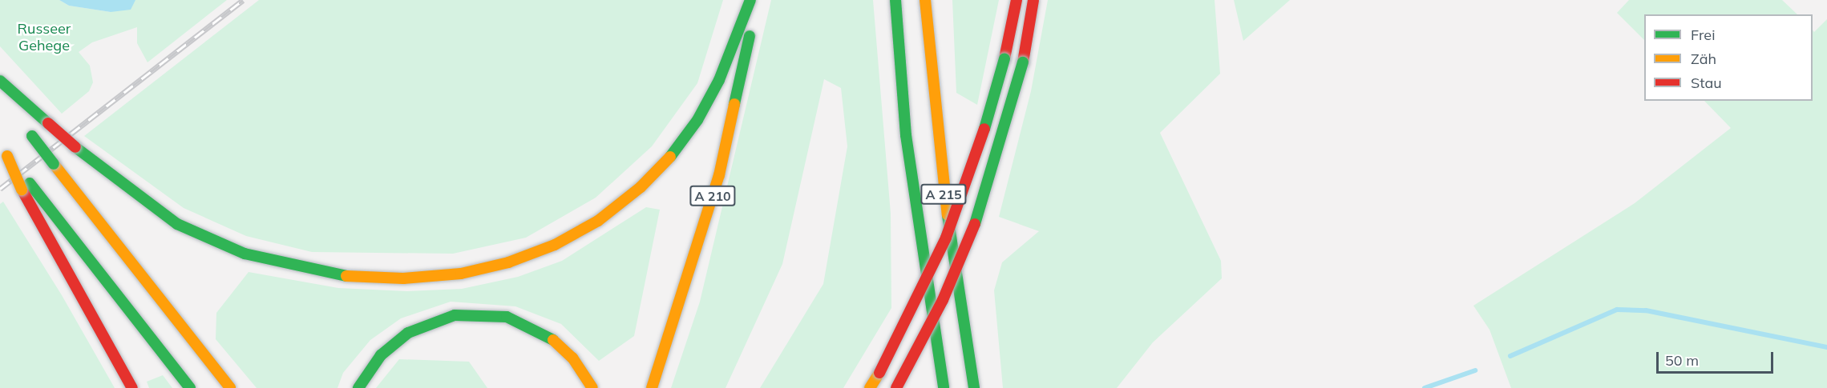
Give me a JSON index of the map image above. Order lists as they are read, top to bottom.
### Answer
{
  "streets": {
    "highway": ["A 215", "A 210"]
  },
  "parks": ["Russeer Gehege"],
  "legend": ["Frei", "Zäh", "Stau"],
  "scale_bar": "50 m"
}
